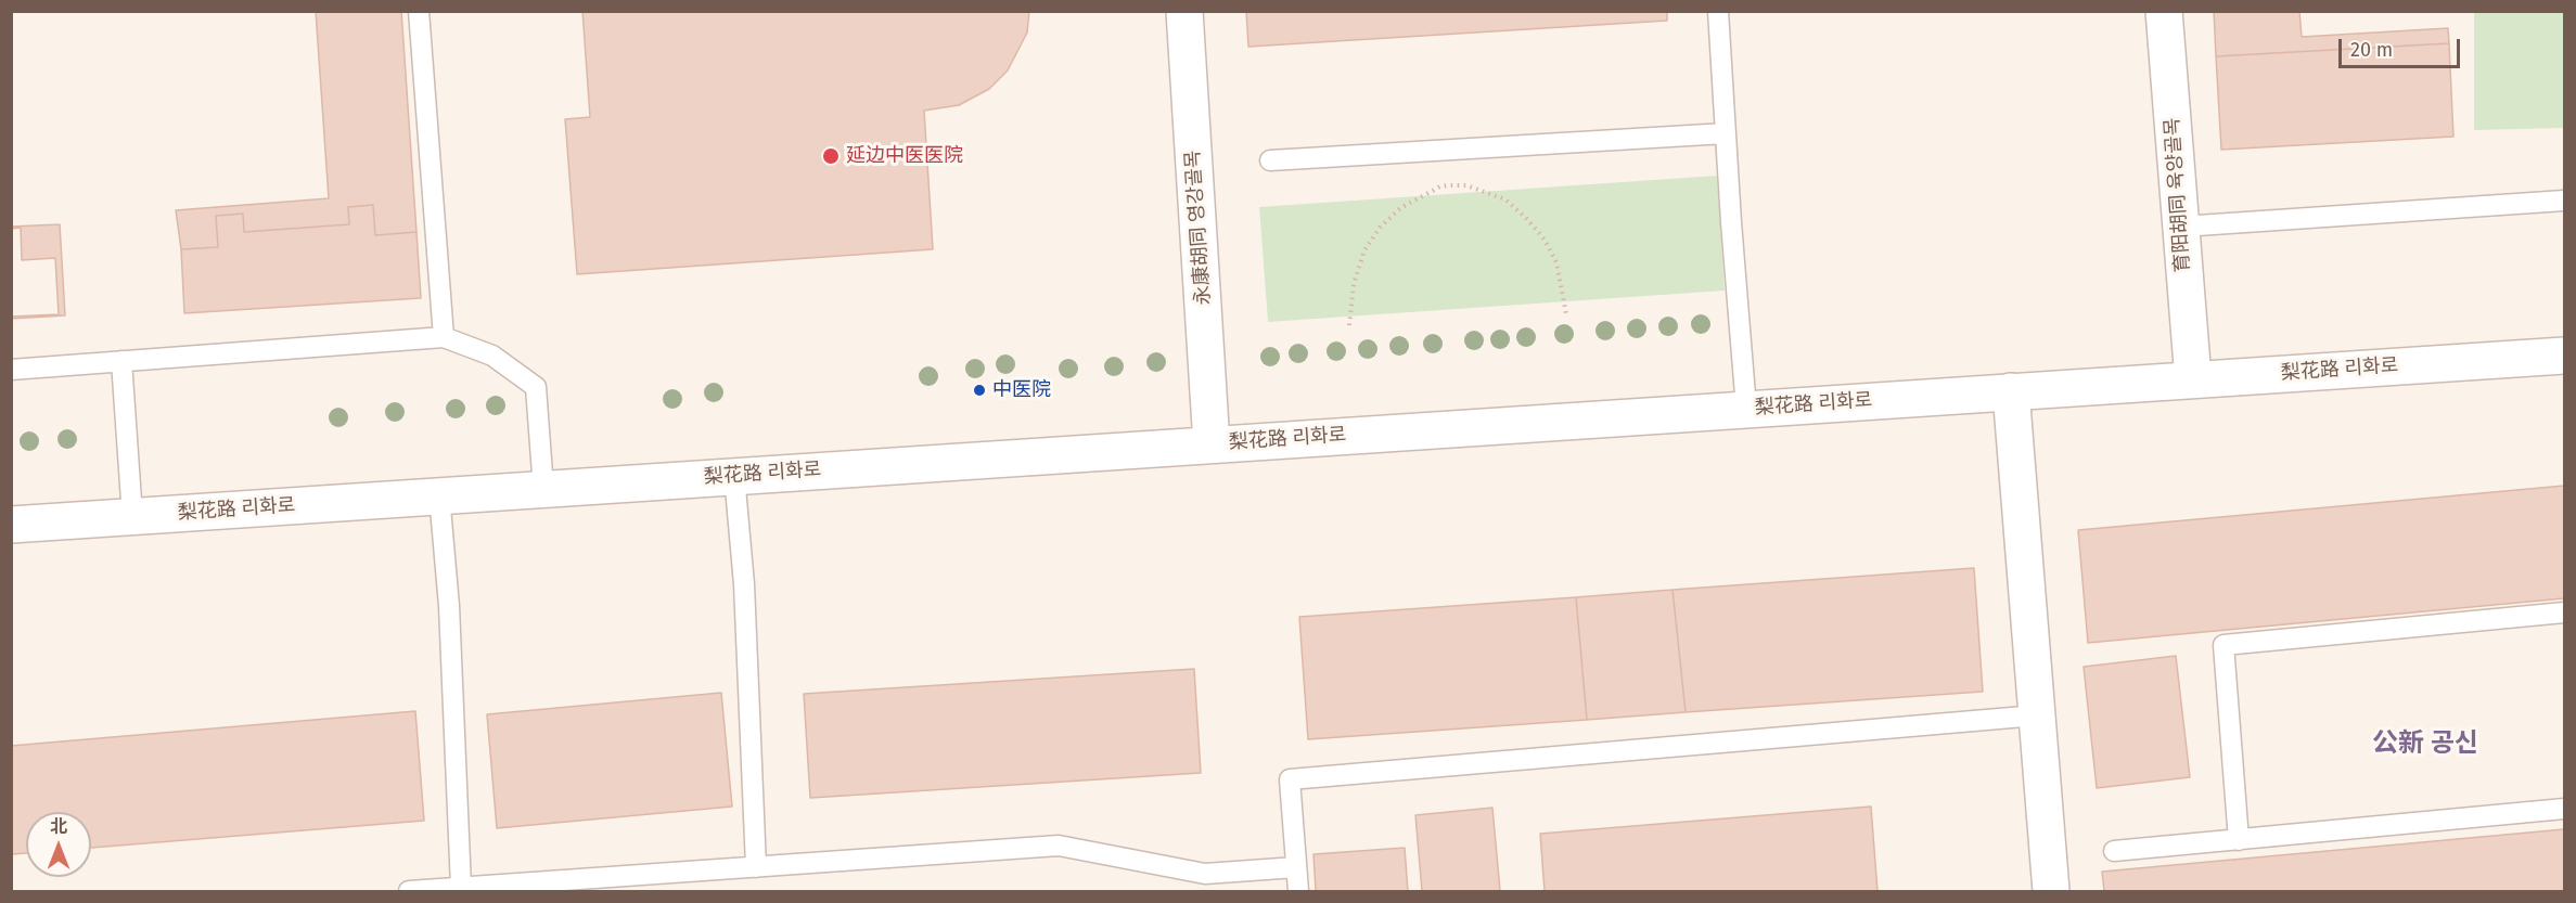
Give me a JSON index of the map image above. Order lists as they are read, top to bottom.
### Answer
{
  "streets": {
    "street": ["育阳胡同 육양골목", "永康胡同 영강골목", "梨花路 리화로"]
  },
  "crossings": [
    ["育阳胡同 육양골목", "梨花路 리화로"],
    ["永康胡同 영강골목", "梨花路 리화로"]
  ],
  "districts": ["公新 공신"],
  "places": ["延边中医医院", "中医院"],
  "scale_bar": "20 m",
  "north": "top"
}
